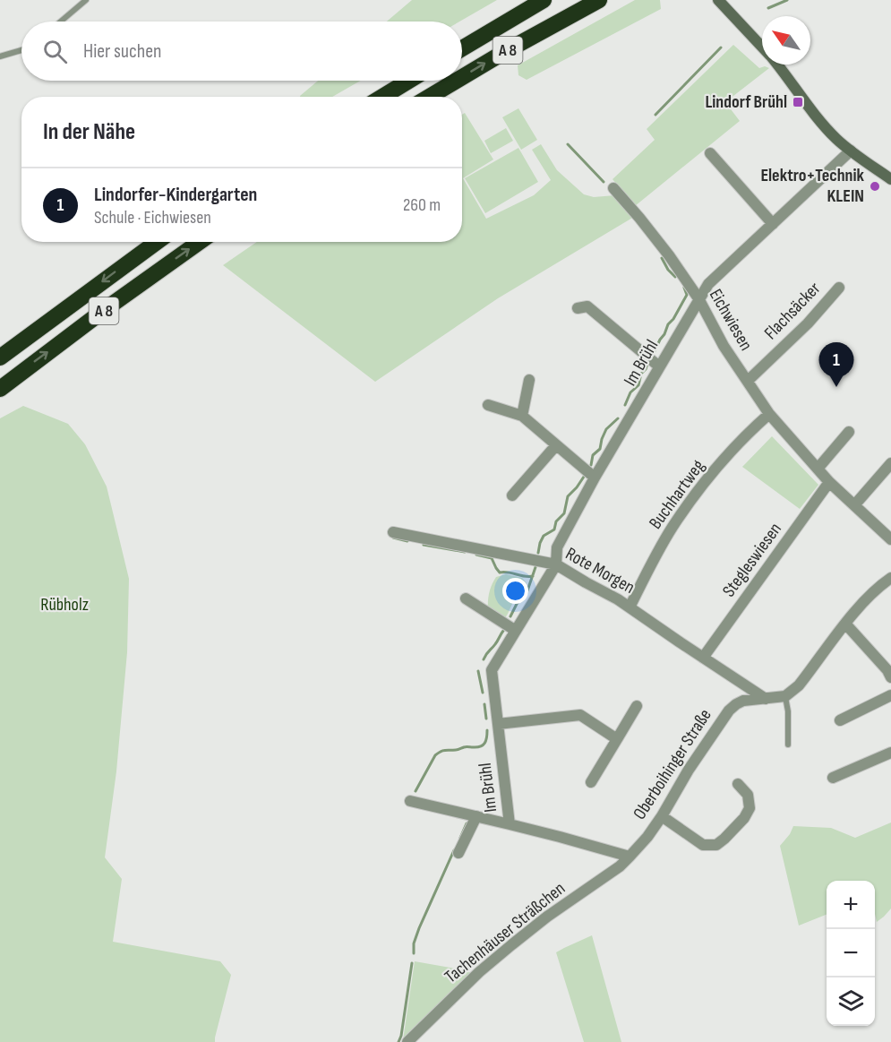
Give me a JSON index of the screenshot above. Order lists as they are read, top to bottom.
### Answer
{
  "streets": {
    "highway": ["A 8"],
    "street": [
      "Flachsäcker",
      "Eichwiesen",
      "Im Brühl",
      "Buchhartweg",
      "Stegleswiesen",
      "Rote Morgen",
      "Oberboihinger Straße",
      "Tachenhäuser Sträßchen"
    ]
  },
  "crossings": [
    ["Flachsäcker", "Eichwiesen"],
    ["Eichwiesen", "Im Brühl"],
    ["Eichwiesen", "Buchhartweg"],
    ["Eichwiesen", "Stegleswiesen"],
    ["Im Brühl", "Rote Morgen"],
    ["Im Brühl", "Oberboihinger Straße"],
    ["Im Brühl", "Tachenhäuser Sträßchen"],
    ["Buchhartweg", "Rote Morgen"],
    ["Stegleswiesen", "Rote Morgen"],
    ["Rote Morgen", "Oberboihinger Straße"],
    ["Oberboihinger Straße", "Tachenhäuser Sträßchen"]
  ],
  "parks": ["Rübholz"],
  "places": {
    "transit": ["Lindorf Brühl"],
    "other": ["Elektro+Technik KLEIN"]
  },
  "north": "top left",
  "page": {
    "search": "Hier suchen",
    "heading": "In der Nähe",
    "list": [
      {
        "mark": "1",
        "name": "Lindorfer-Kindergarten",
        "note": "Schule · Eichwiesen",
        "value": "260 m"
      }
    ],
    "pins": "1",
    "map_buttons": ["+", "−"]
  }
}
